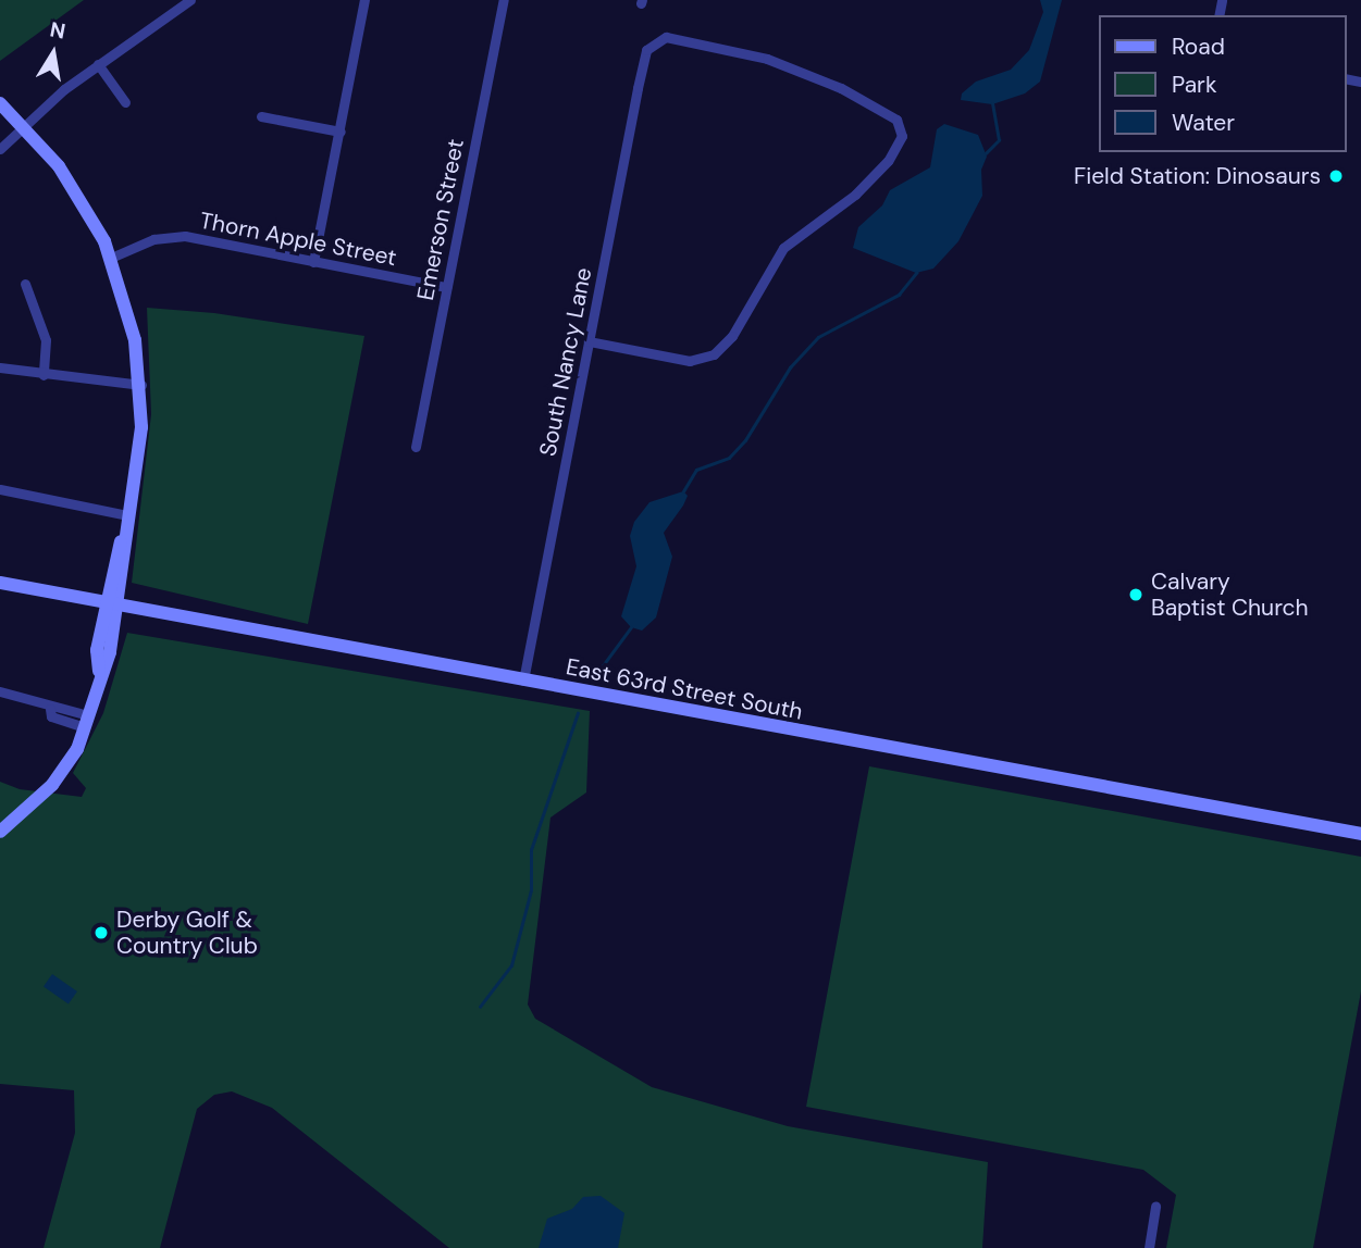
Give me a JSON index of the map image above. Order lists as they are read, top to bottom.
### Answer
{
  "streets": {
    "main road": ["East 63rd Street South"],
    "street": ["Emerson Street", "Thorn Apple Street", "South Nancy Lane"]
  },
  "crossings": [
    ["Emerson Street", "Thorn Apple Street"],
    ["South Nancy Lane", "East 63rd Street South"]
  ],
  "places": ["Field Station: Dinosaurs", "Calvary Baptist Church", "Derby Golf & Country Club"],
  "legend": ["Road", "Park", "Water"],
  "north": "top"
}
